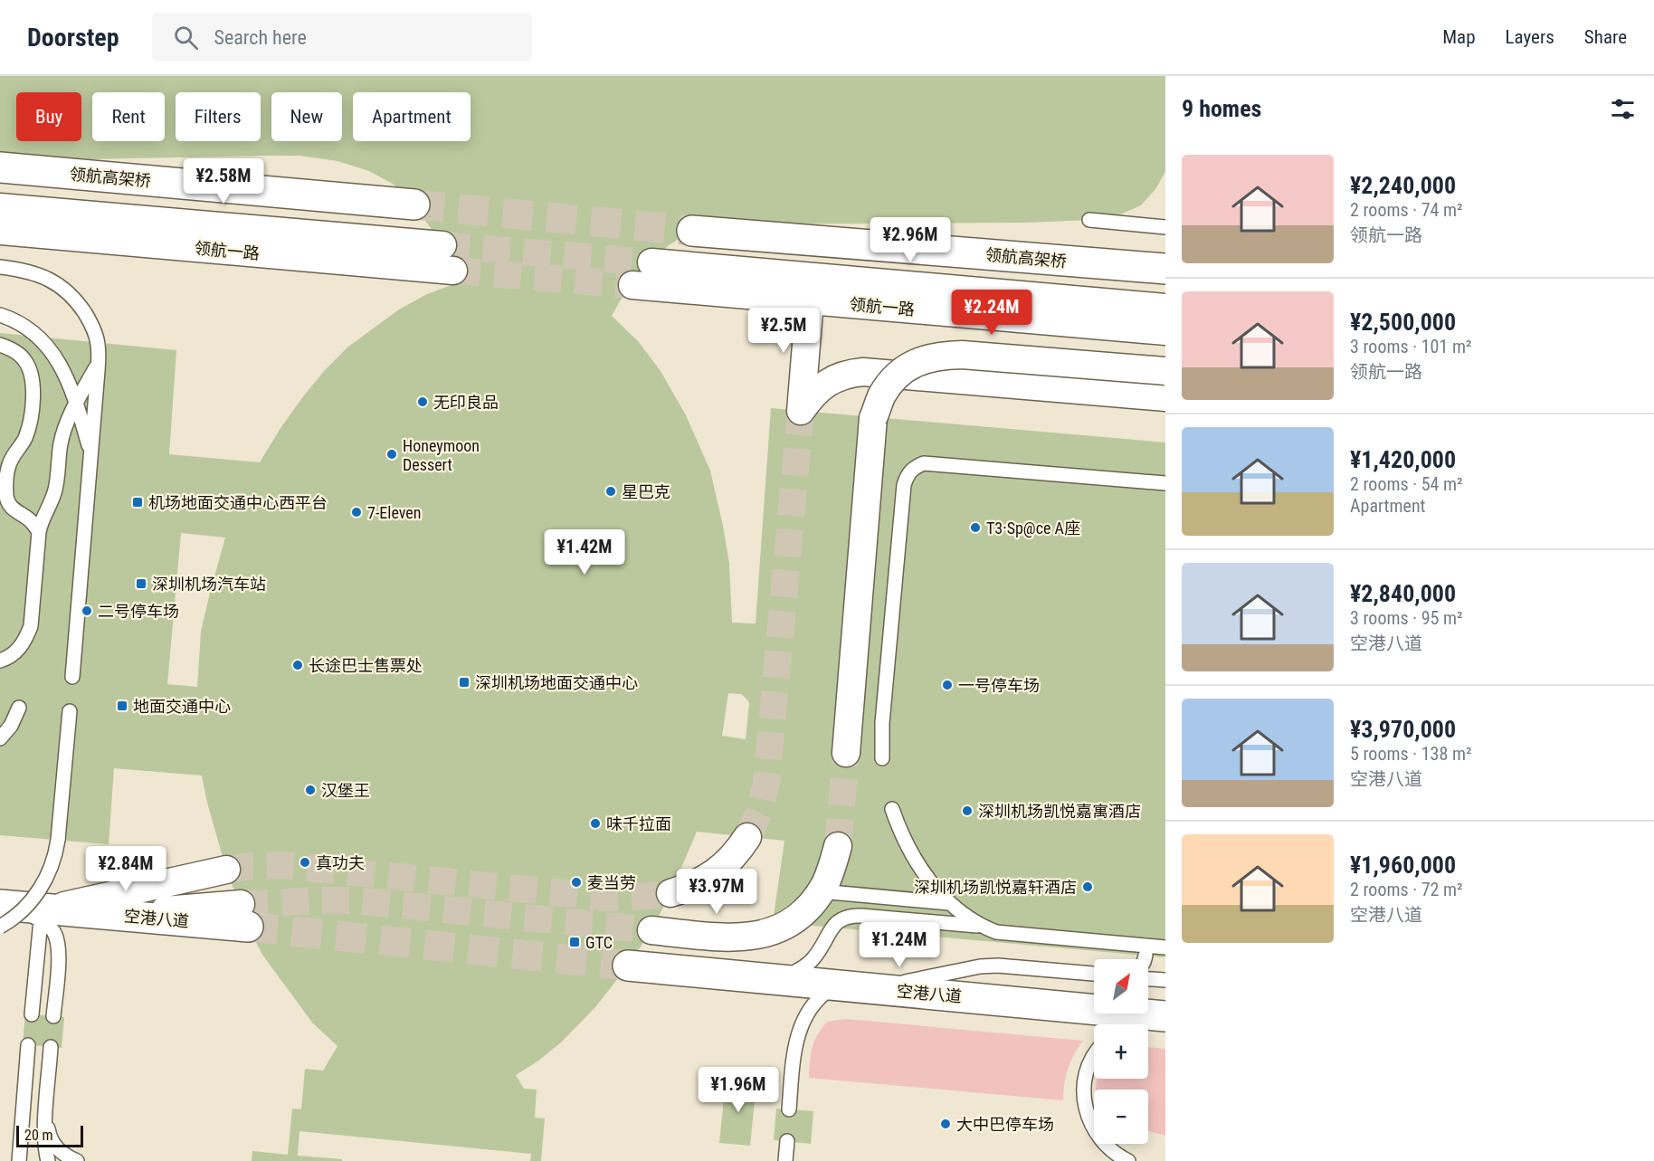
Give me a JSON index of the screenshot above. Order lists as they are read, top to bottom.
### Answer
{
  "streets": {
    "main road": ["领航高架桥", "空港八道"],
    "street": ["领航一路"]
  },
  "places": {
    "other": [
      "无印良品",
      "Honeymoon Dessert",
      "星巴克",
      "7-Eleven",
      "T3·Sp@ce A座",
      "二号停车场",
      "长途巴士售票处",
      "一号停车场",
      "汉堡王",
      "深圳机场凯悦嘉寓酒店",
      "味千拉面",
      "真功夫",
      "麦当劳",
      "深圳机场凯悦嘉轩酒店",
      "大中巴停车场"
    ],
    "transit": [
      "机场地面交通中心西平台",
      "深圳机场汽车站",
      "深圳机场地面交通中心",
      "地面交通中心",
      "GTC"
    ]
  },
  "scale_bar": "20 m",
  "north": "top right",
  "page": {
    "header": "Doorstep",
    "search": "Search here",
    "nav": ["Map", "Layers", "Share"],
    "heading": "9 homes",
    "chip": [
      "Buy",
      "Rent",
      "Filters",
      "New",
      "Apartment"
    ],
    "list": [
      {
        "name": "¥2,240,000",
        "note": "2 rooms · 74 m² · 领航一路"
      },
      {
        "name": "¥2,500,000",
        "note": "3 rooms · 101 m² · 领航一路"
      },
      {
        "name": "¥1,420,000",
        "note": "2 rooms · 54 m² · Apartment"
      },
      {
        "name": "¥2,840,000",
        "note": "3 rooms · 95 m² · 空港八道"
      },
      {
        "name": "¥3,970,000",
        "note": "5 rooms · 138 m² · 空港八道"
      },
      {
        "name": "¥1,960,000",
        "note": "2 rooms · 72 m² · 空港八道"
      }
    ],
    "price": [
      "¥2.58M",
      "¥2.96M",
      "¥2.24M",
      "¥2.5M",
      "¥1.42M",
      "¥2.84M",
      "¥3.97M",
      "¥1.24M",
      "¥1.96M"
    ],
    "map_buttons": ["+", "−"],
    "scale": "20 m"
  }
}
